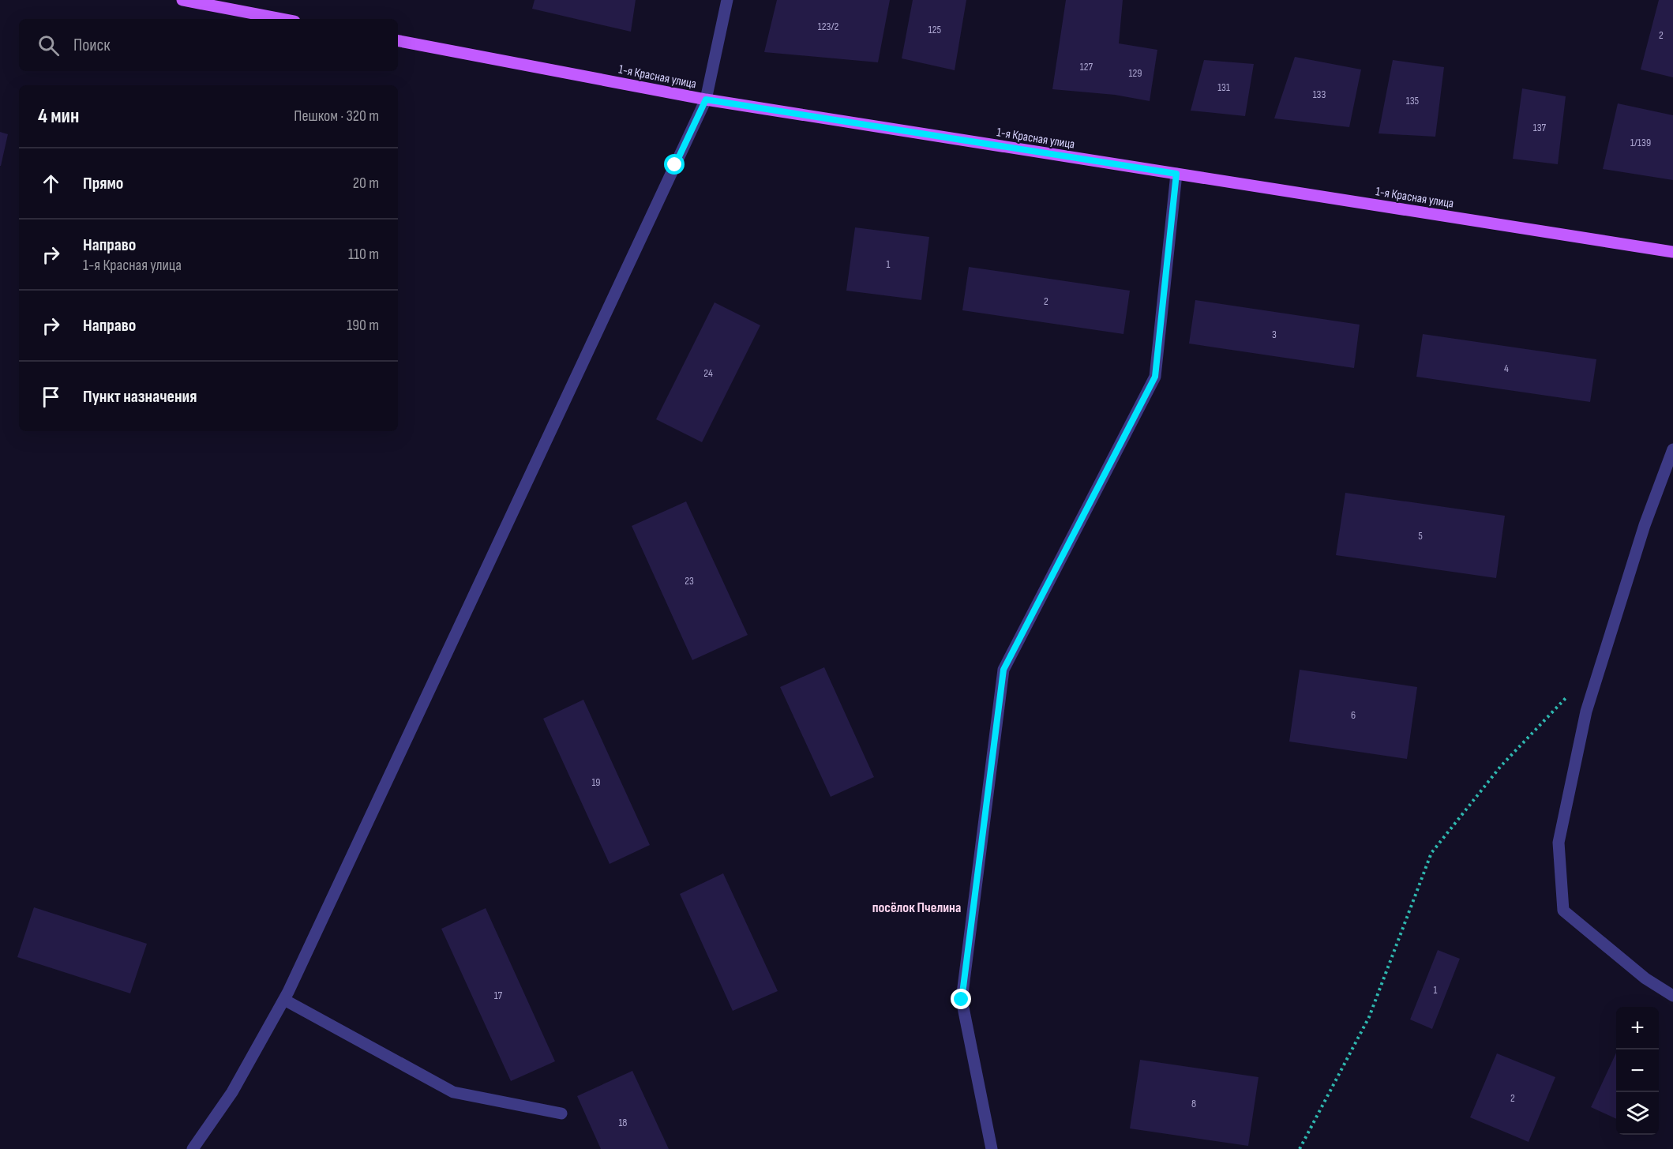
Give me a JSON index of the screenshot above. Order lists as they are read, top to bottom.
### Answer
{
  "streets": {
    "main road": ["1-я Красная улица"]
  },
  "districts": ["посёлок Пчелина"],
  "house_numbers": [
    "123/2",
    "125",
    "2",
    "127",
    "129",
    "131",
    "133",
    "135",
    "137",
    "1/139",
    "1",
    "2",
    "3",
    "4",
    "24",
    "5",
    "23",
    "6",
    "19",
    "1",
    "17",
    "2",
    "8",
    "18"
  ],
  "page": {
    "search": "Поиск",
    "heading": ["4 мин", "Пешком · 320 m"],
    "list": [
      ["Прямо", "20 m"],
      ["Направо", "1-я Красная улица", "110 m"],
      ["Направо", "190 m"],
      "Пункт назначения"
    ],
    "map_buttons": ["+", "−"]
  }
}
